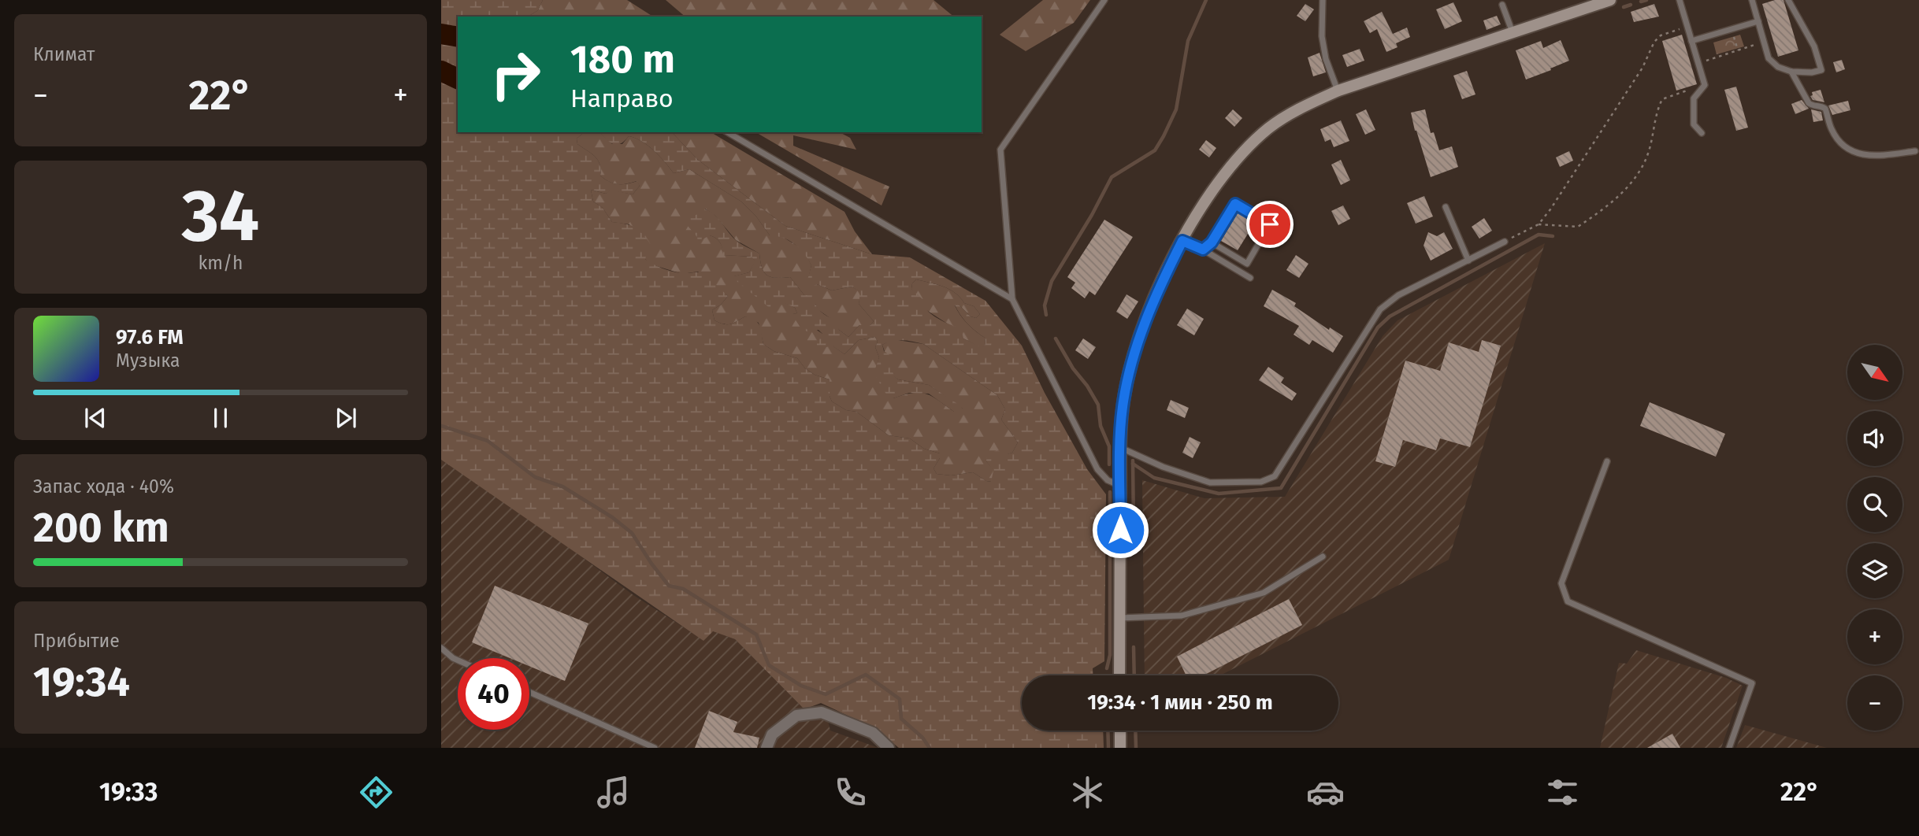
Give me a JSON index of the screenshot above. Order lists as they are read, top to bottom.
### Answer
{
  "north": "bottom right",
  "page": {
    "tile": [
      "Климат",
      ["34", "km/h"],
      ["Запас хода · 40%", "200 km"],
      ["Прибытие", "19:34"]
    ],
    "turn": ["180 m", "Направо"],
    "heat": ["−", "22°", "+"],
    "song": ["97.6 FM", "Музыка"],
    "map_buttons": ["+", "−"],
    "limit": "40",
    "trip": "19:34 · 1 мин · 250 m",
    "tabs": ["19:33", "22°"]
  }
}
